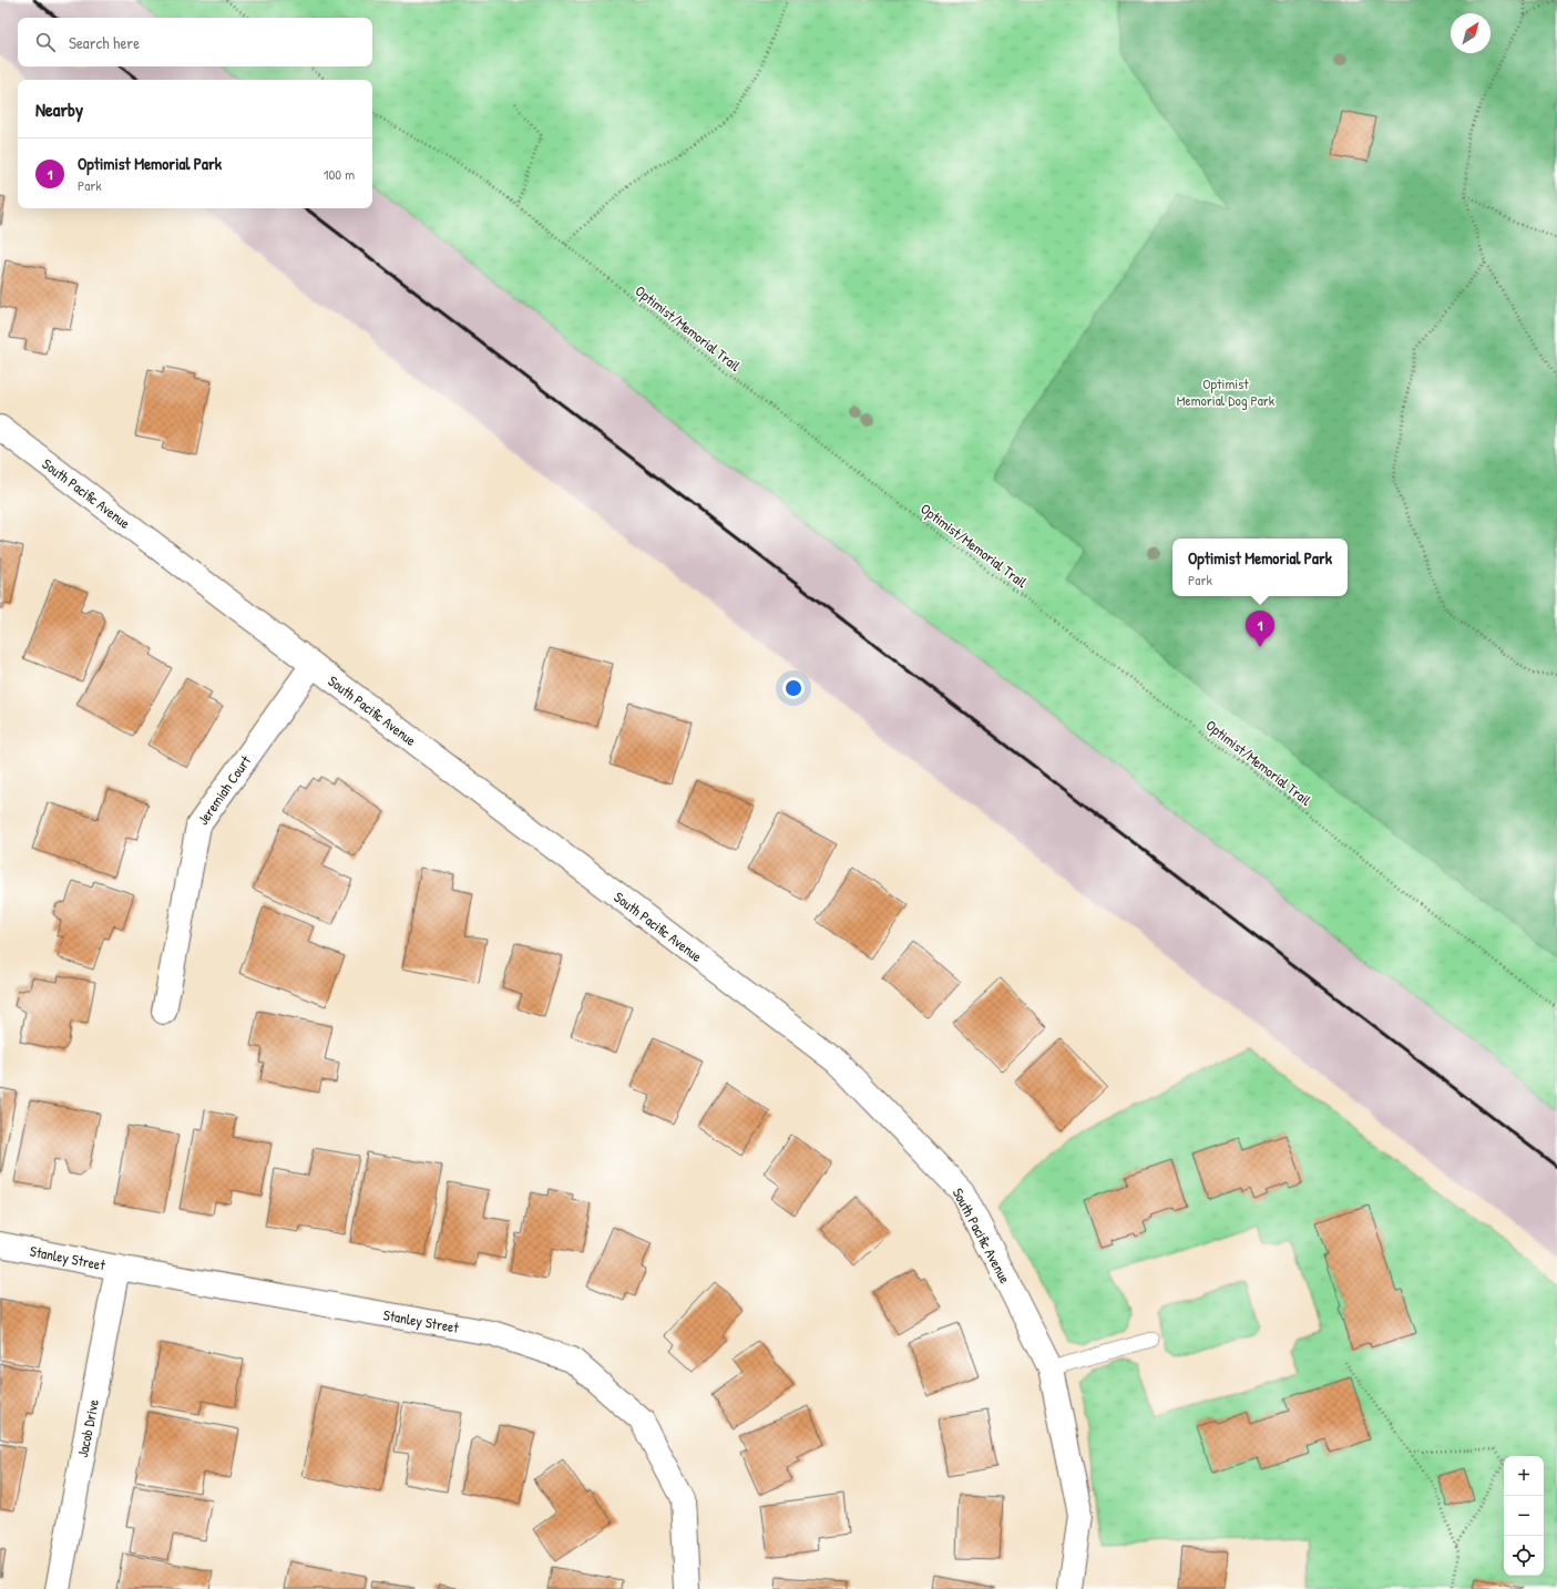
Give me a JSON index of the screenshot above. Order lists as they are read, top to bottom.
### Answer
{
  "streets": {
    "street": [
      "South Pacific Avenue",
      "Jeremiah Court",
      "Stanley Street",
      "Jacob Drive"
    ],
    "path": ["Optimist/Memorial Trail"]
  },
  "crossings": [
    ["South Pacific Avenue", "Jeremiah Court"],
    ["Stanley Street", "Jacob Drive"]
  ],
  "parks": ["Optimist Memorial Dog Park"],
  "north": "top right",
  "page": {
    "search": "Search here",
    "heading": "Nearby",
    "list": [
      {
        "mark": "1",
        "name": "Optimist Memorial Park",
        "note": "Park",
        "value": "100 m"
      }
    ],
    "popup": ["Optimist Memorial Park", "Park"],
    "pins": "1",
    "map_buttons": ["+", "−"]
  }
}
